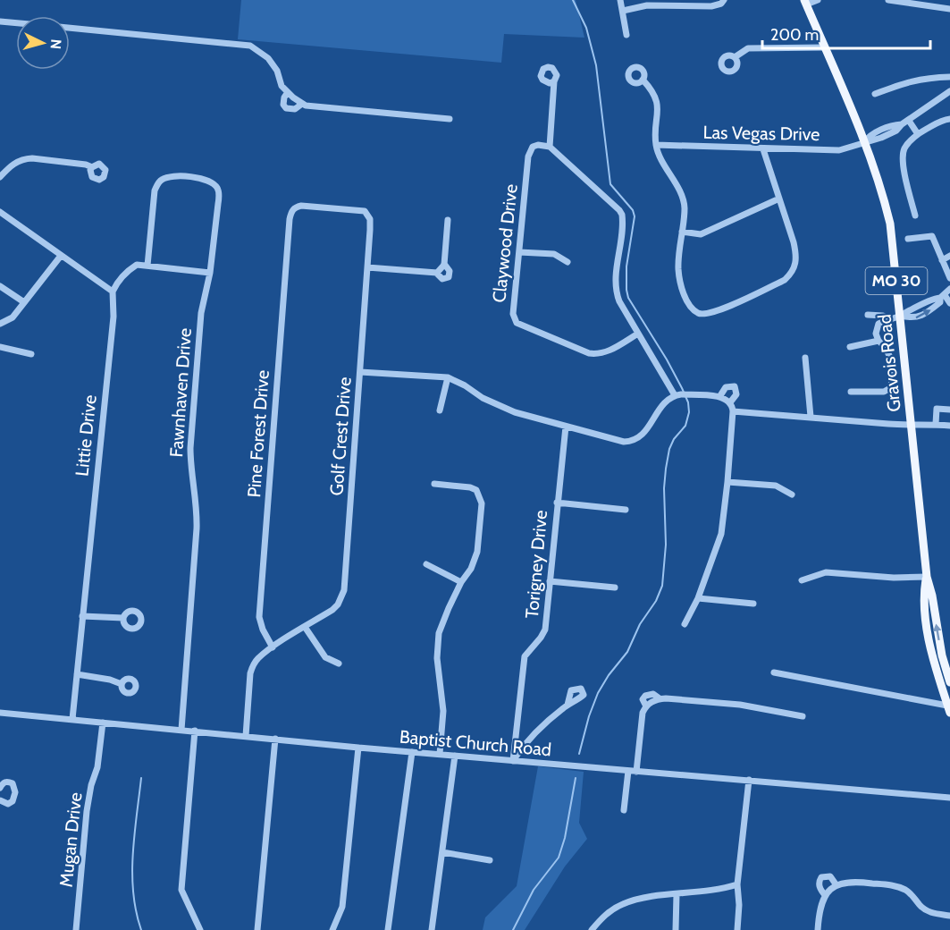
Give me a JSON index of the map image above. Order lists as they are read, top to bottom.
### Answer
{
  "streets": {
    "main road": ["MO 30", "Gravois Road"],
    "street": [
      "Las Vegas Drive",
      "Claywood Drive",
      "Fawnhaven Drive",
      "Pine Forest Drive",
      "Littie Drive",
      "Golf Crest Drive",
      "Torigney Drive",
      "Baptist Church Road",
      "Mugan Drive"
    ]
  },
  "crossings": [
    ["Las Vegas Drive", "Gravois Road"],
    ["Fawnhaven Drive", "Baptist Church Road"],
    ["Pine Forest Drive", "Golf Crest Drive"],
    ["Littie Drive", "Baptist Church Road"],
    ["Golf Crest Drive", "Baptist Church Road"],
    ["Torigney Drive", "Baptist Church Road"],
    ["Baptist Church Road", "Mugan Drive"]
  ],
  "scale_bar": "200 m",
  "north": "right"
}
